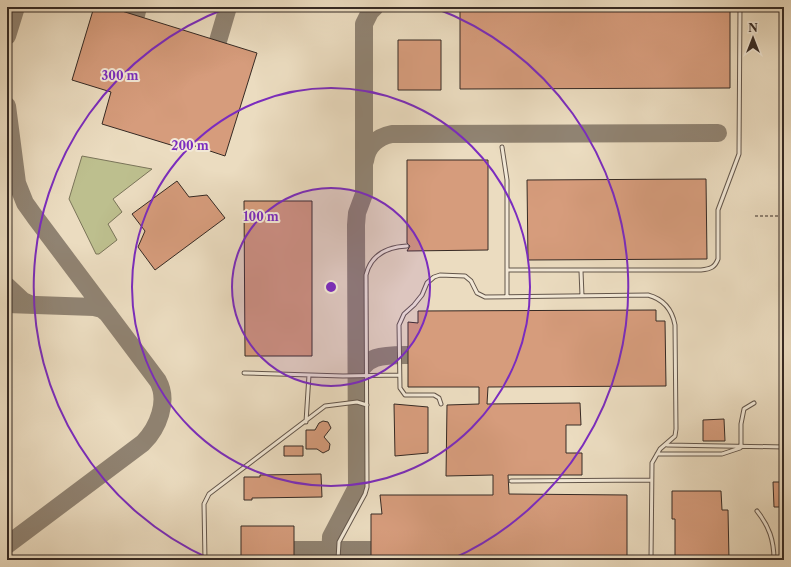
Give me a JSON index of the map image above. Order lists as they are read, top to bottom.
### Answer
{
  "north": "top",
  "rings": ["300 m", "200 m", "100 m"]
}
